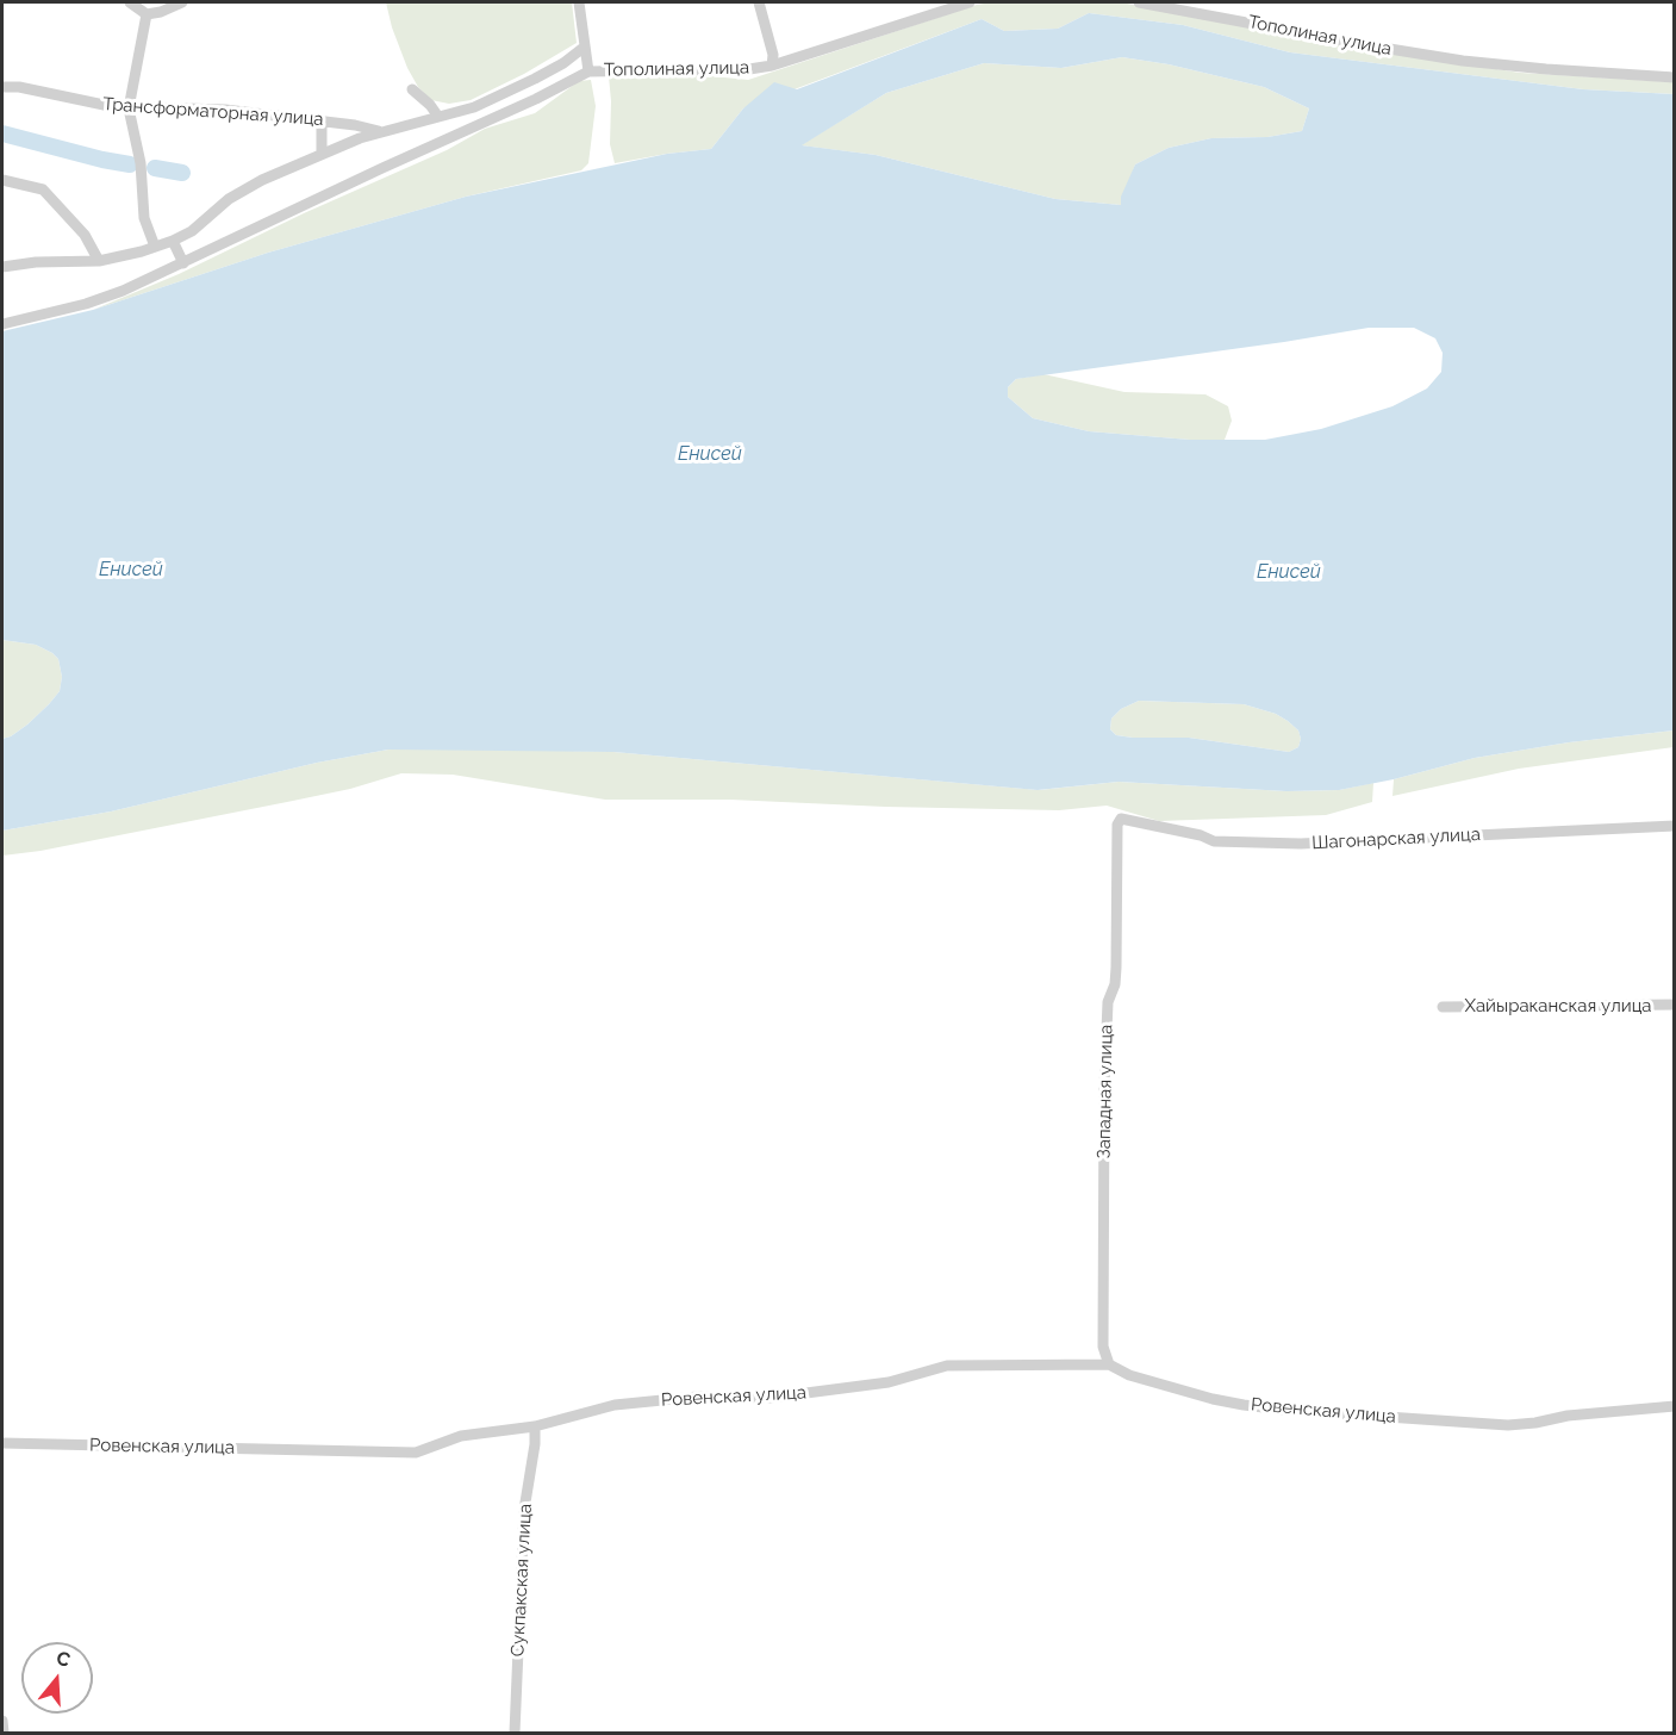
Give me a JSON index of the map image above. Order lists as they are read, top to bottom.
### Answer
{
  "streets": {
    "street": [
      "Тополиная улица",
      "Трансформаторная улица",
      "Шагонарская улица",
      "Хайыраканская улица",
      "Западная улица",
      "Ровенская улица",
      "Сукпакская улица"
    ]
  },
  "crossings": [
    ["Шагонарская улица", "Западная улица"],
    ["Западная улица", "Ровенская улица"],
    ["Ровенская улица", "Сукпакская улица"]
  ],
  "water": ["Енисей"],
  "north": "top"
}
